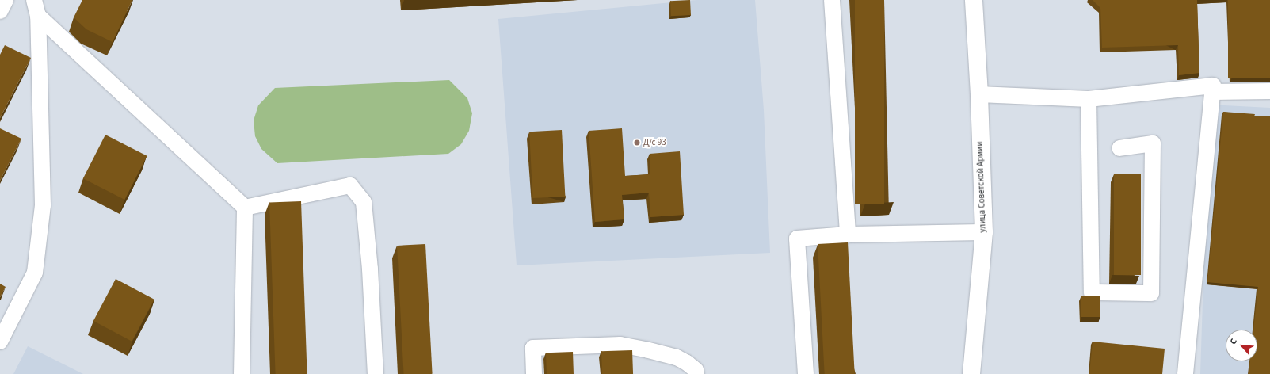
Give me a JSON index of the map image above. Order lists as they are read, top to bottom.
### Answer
{
  "streets": {
    "main road": ["улица Советской Армии"]
  },
  "places": ["Д/с 93"],
  "north": "top left"
}
